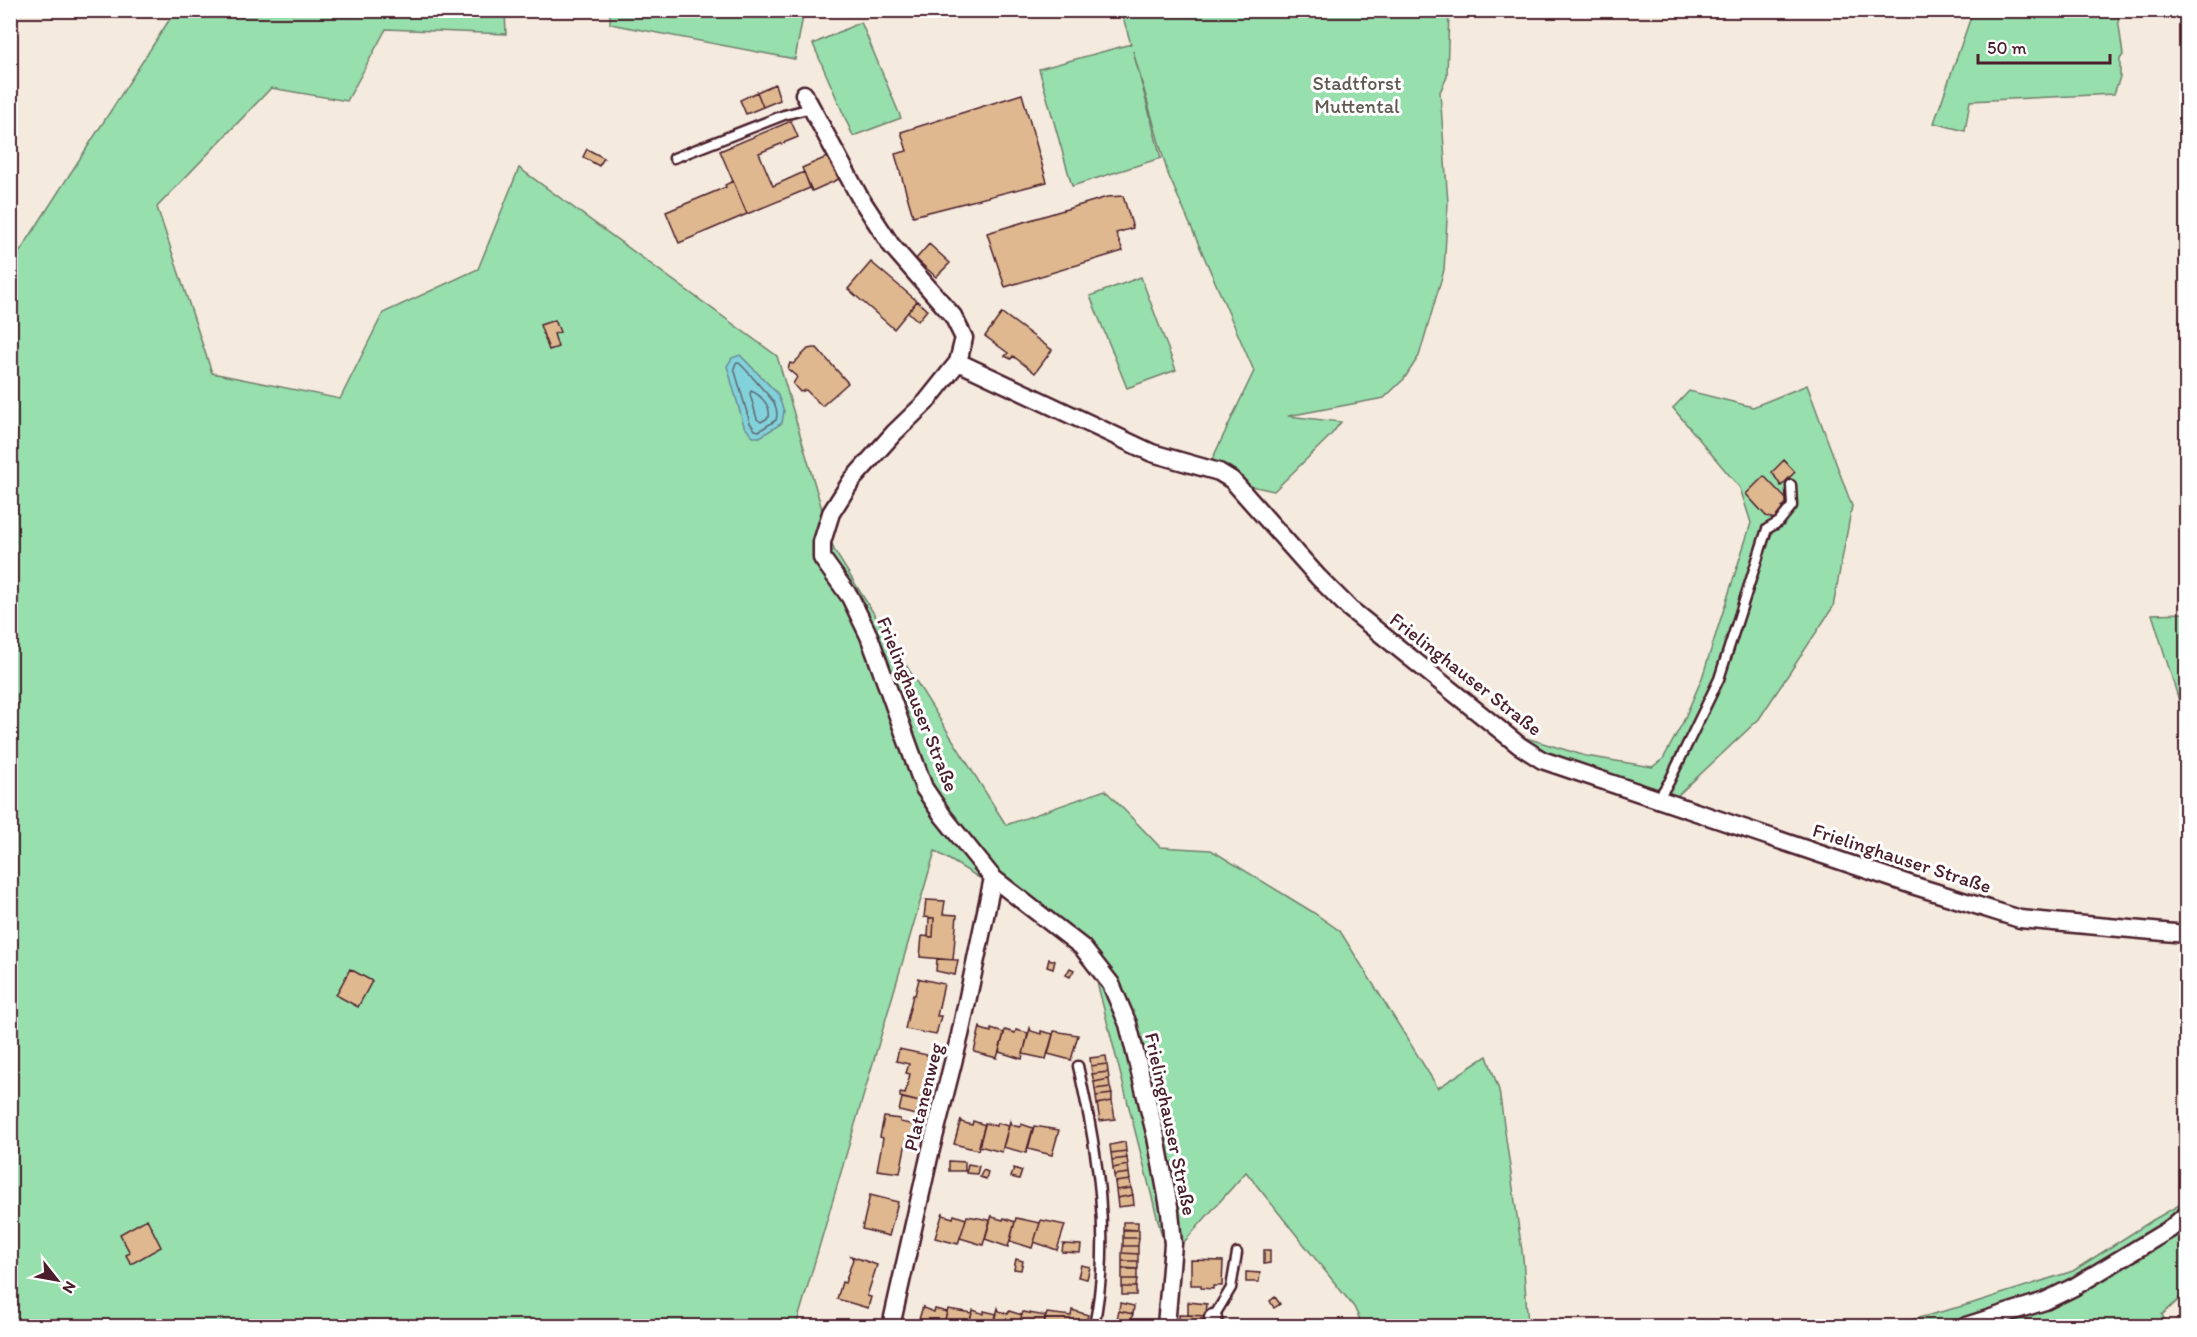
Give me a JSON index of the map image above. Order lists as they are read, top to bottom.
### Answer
{
  "streets": {
    "street": ["Frielinghauser Straße", "Platanenweg"]
  },
  "crossings": [
    ["Frielinghauser Straße", "Platanenweg"]
  ],
  "parks": ["Stadtforst Muttental"],
  "scale_bar": "50 m",
  "north": "bottom right"
}
